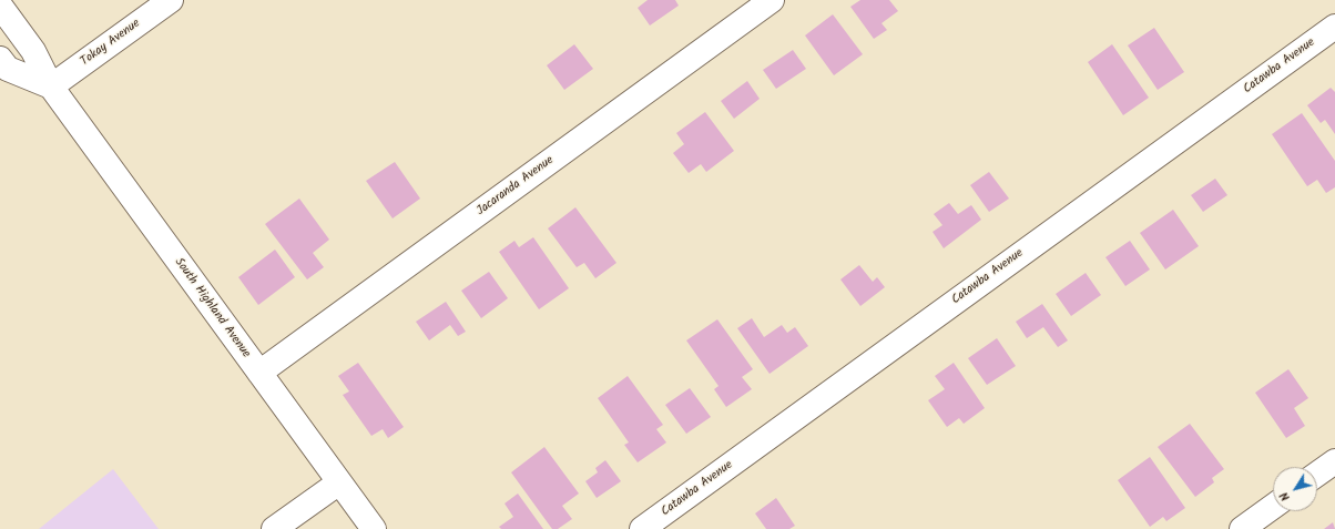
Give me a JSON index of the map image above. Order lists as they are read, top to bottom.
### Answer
{
  "streets": {
    "street": [
      "Tokay Avenue",
      "Catawba Avenue",
      "Jacaranda Avenue",
      "South Highland Avenue"
    ]
  },
  "crossings": [
    ["Tokay Avenue", "South Highland Avenue"],
    ["Jacaranda Avenue", "South Highland Avenue"]
  ],
  "north": "bottom left"
}
